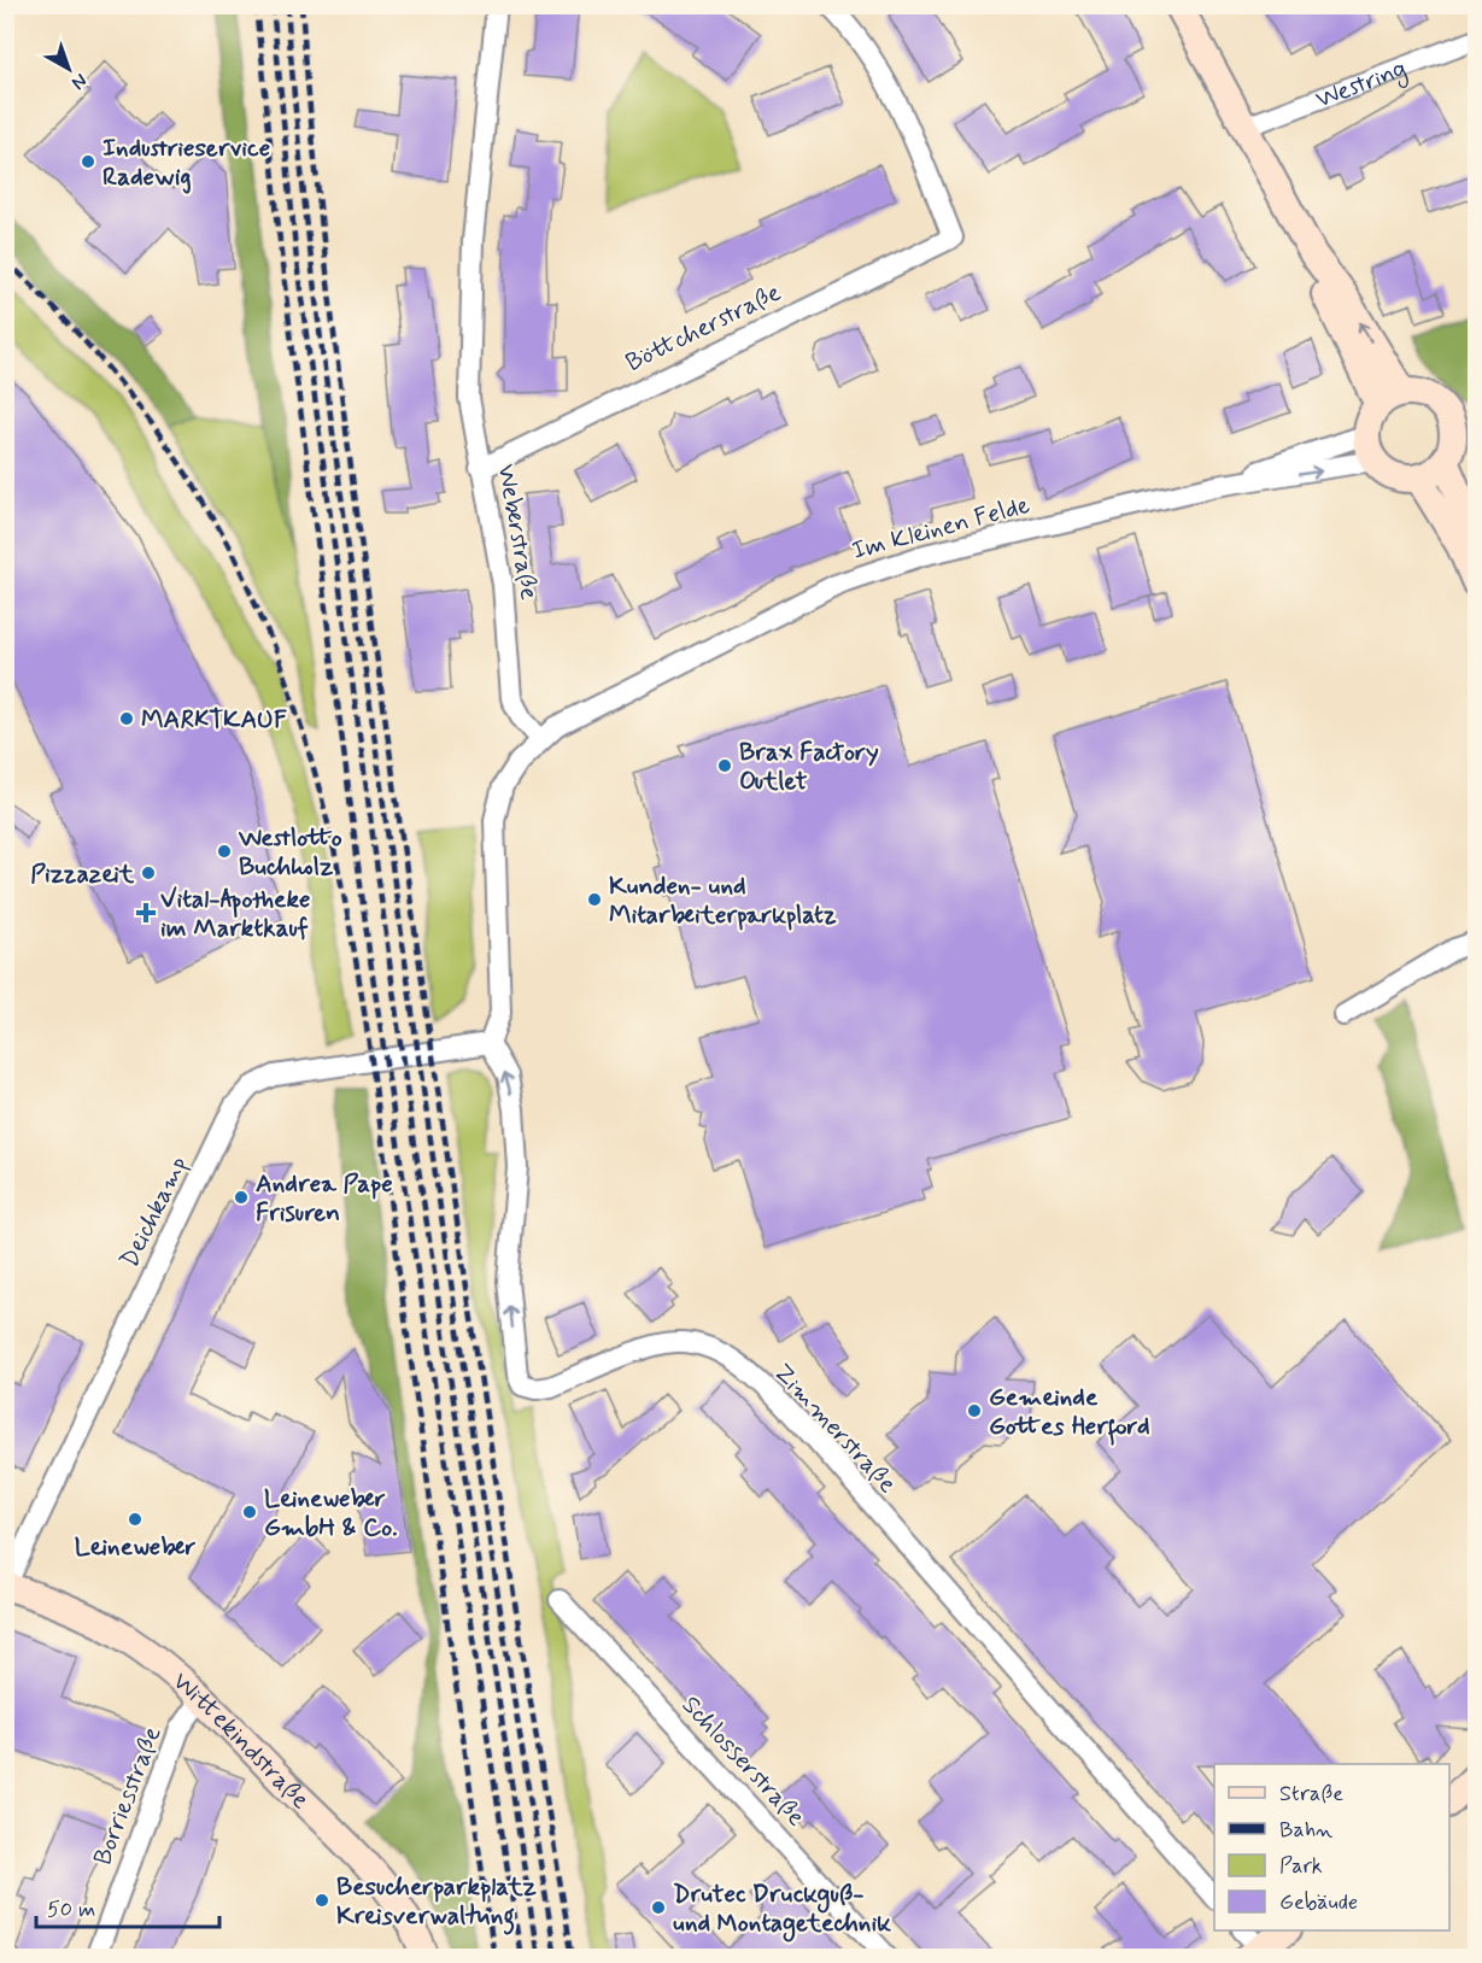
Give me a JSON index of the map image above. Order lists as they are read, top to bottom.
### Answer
{
  "streets": {
    "street": [
      "Westring",
      "Böttcherstraße",
      "Im Kleinen Felde",
      "Weberstraße",
      "Deichkamp",
      "Zimmerstraße",
      "Wittekindstraße",
      "Schlosserstraße",
      "Borriesstraße"
    ]
  },
  "crossings": [
    ["Böttcherstraße", "Weberstraße"],
    ["Im Kleinen Felde", "Weberstraße"],
    ["Deichkamp", "Zimmerstraße"],
    ["Deichkamp", "Wittekindstraße"],
    ["Wittekindstraße", "Borriesstraße"]
  ],
  "one_way": ["Zimmerstraße"],
  "places": {
    "other": [
      "Industrieservice Radewig",
      "MARKTKAUF",
      "Brax Factory Outlet",
      "Westlotto Buchholz",
      "Pizzazeit",
      "Kunden- und Mitarbeiterparkplatz",
      "Andrea Pape Frisuren",
      "Gemeinde Gottes Herford",
      "Leineweber GmbH & Co.",
      "Leineweber",
      "Besucherparkplatz Kreisverwaltung",
      "Drutec Druckguß- und Montagetechnik"
    ],
    "health": ["Vital-Apotheke im Marktkauf"]
  },
  "legend": [
    "Straße",
    "Bahn",
    "Park",
    "Gebäude"
  ],
  "scale_bar": "50 m",
  "north": "bottom right"
}
